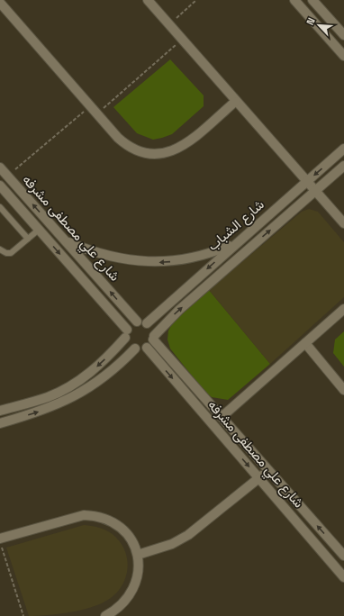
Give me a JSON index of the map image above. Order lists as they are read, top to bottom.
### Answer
{
  "streets": {
    "street": ["شارع الشباب", "شارع علي مصطفى مشرفه"]
  },
  "crossings": [
    ["شارع الشباب", "شارع علي مصطفى مشرفه"]
  ],
  "north": "top left"
}
